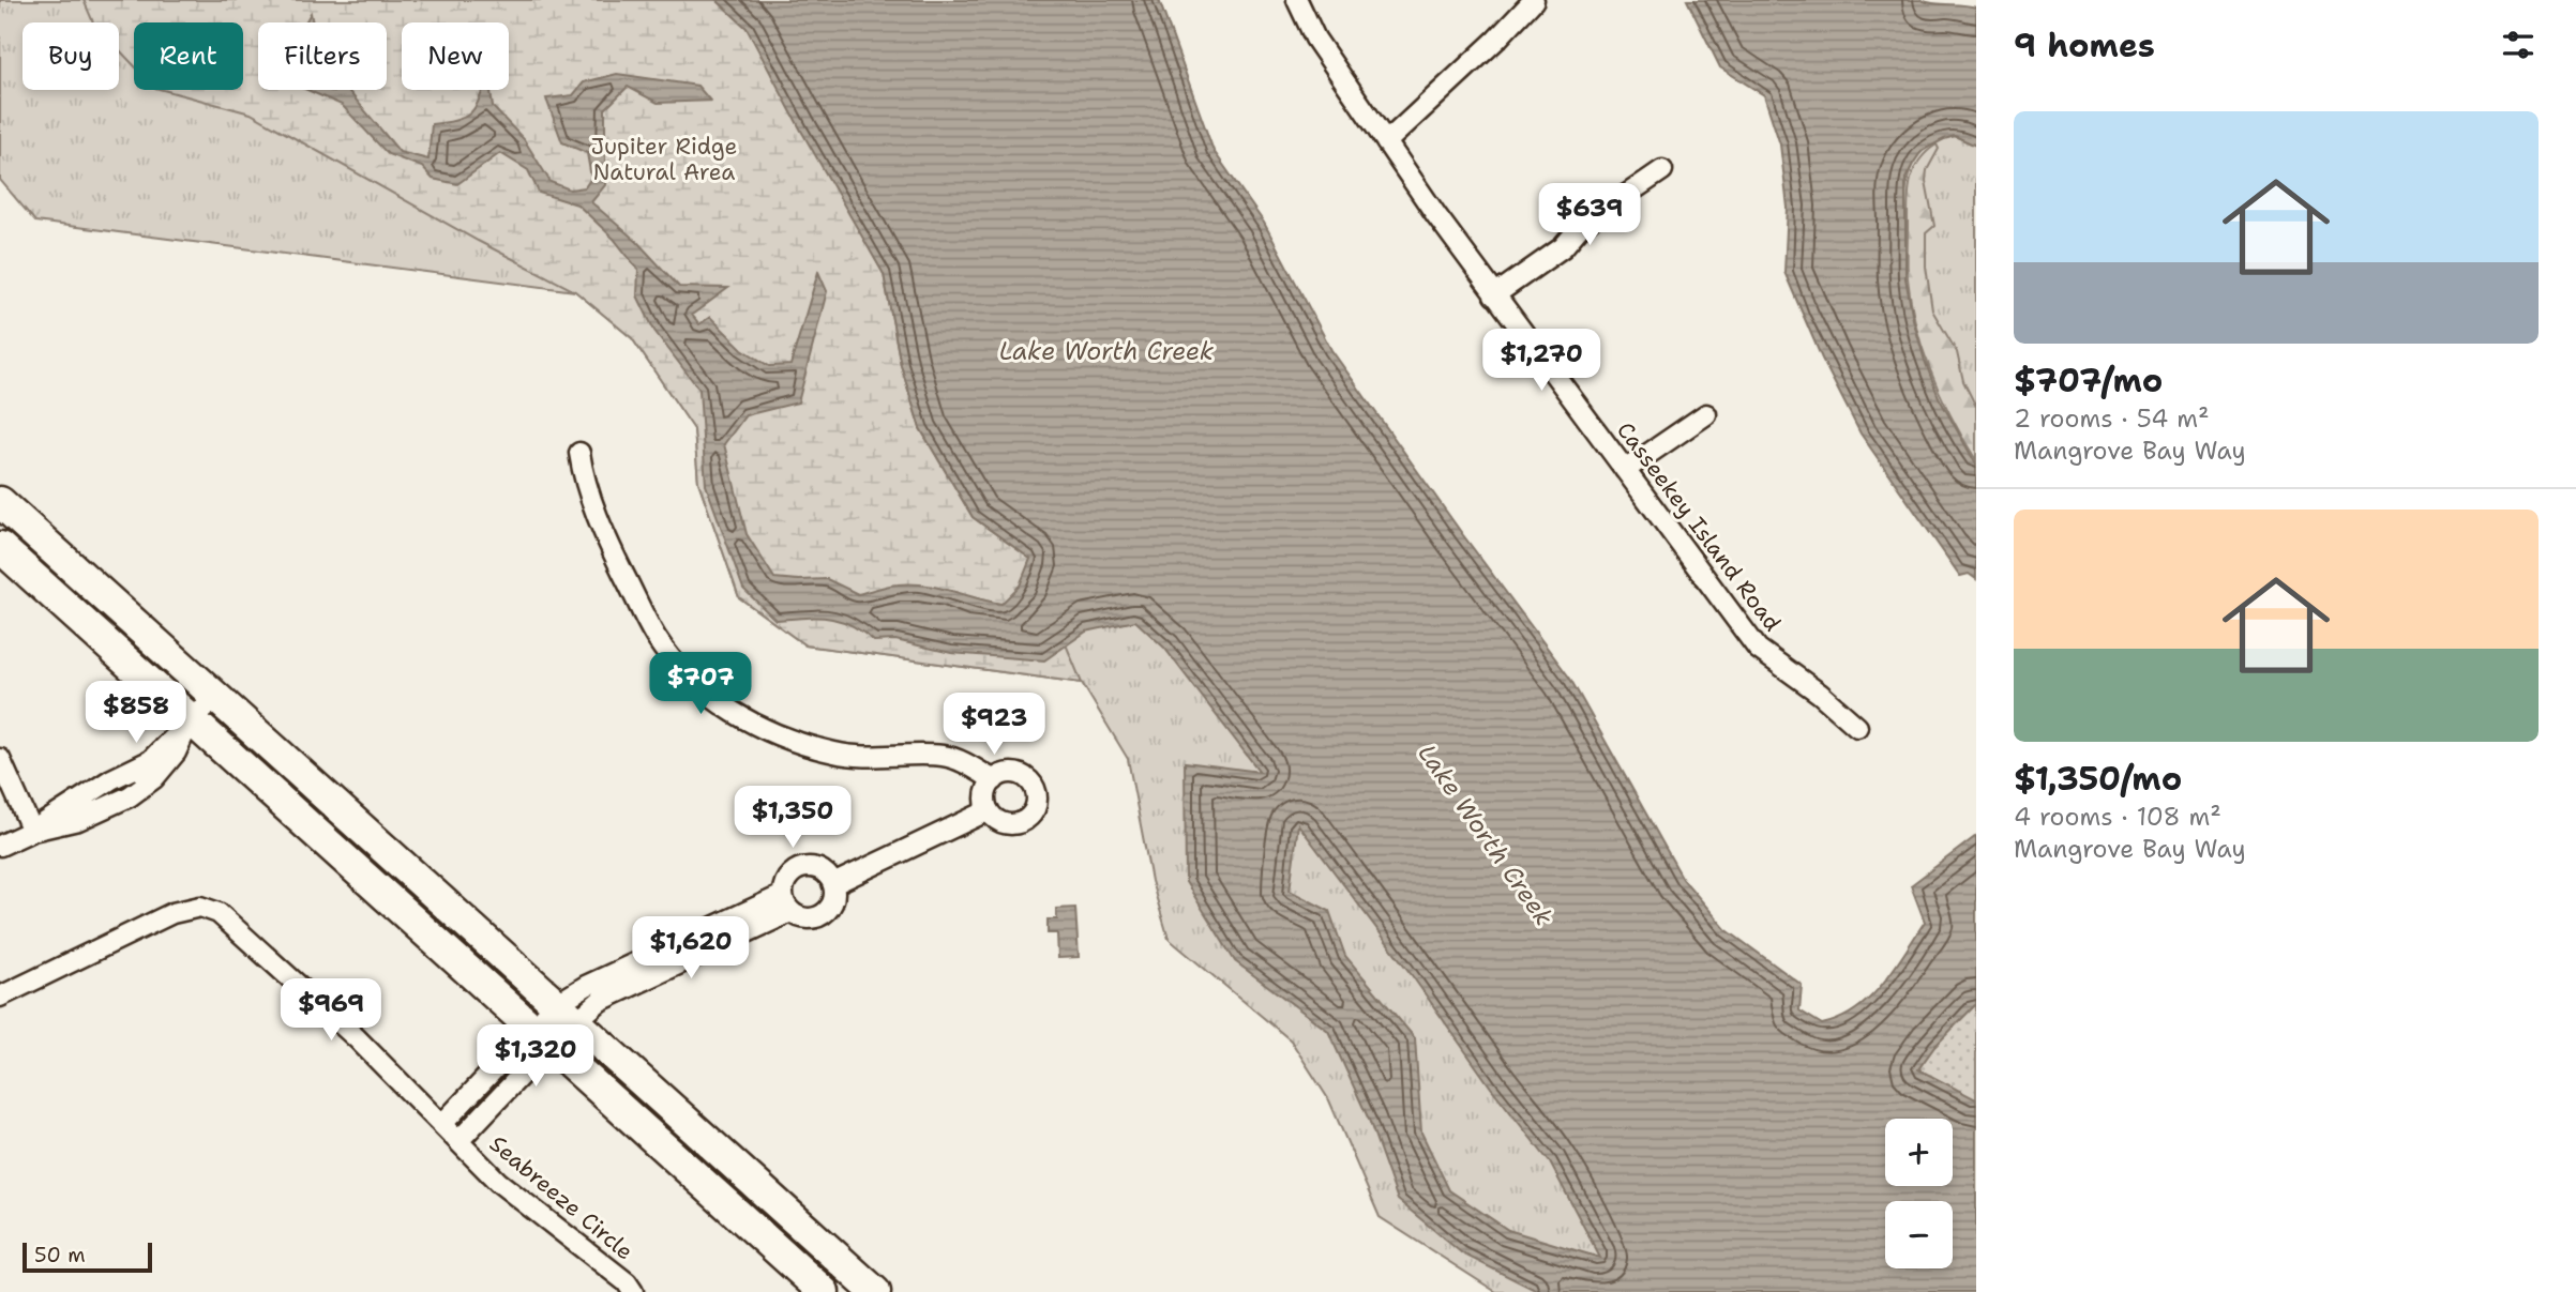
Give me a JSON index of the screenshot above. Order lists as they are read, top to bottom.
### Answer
{
  "streets": {
    "street": ["Casseekey Island Road", "Seabreeze Circle"]
  },
  "water": ["Lake Worth Creek"],
  "parks": ["Jupiter Ridge Natural Area"],
  "scale_bar": "50 m",
  "page": {
    "heading": "9 homes",
    "chip": [
      "Buy",
      "Rent",
      "Filters",
      "New"
    ],
    "list": [
      {
        "name": "$707/mo",
        "note": "2 rooms · 54 m² · Mangrove Bay Way"
      },
      {
        "name": "$1,350/mo",
        "note": "4 rooms · 108 m² · Mangrove Bay Way"
      }
    ],
    "price": [
      "$639",
      "$1,270",
      "$707",
      "$858",
      "$923",
      "$1,350",
      "$1,620",
      "$969",
      "$1,320"
    ],
    "map_buttons": ["+", "−"],
    "scale": "50 m"
  }
}
